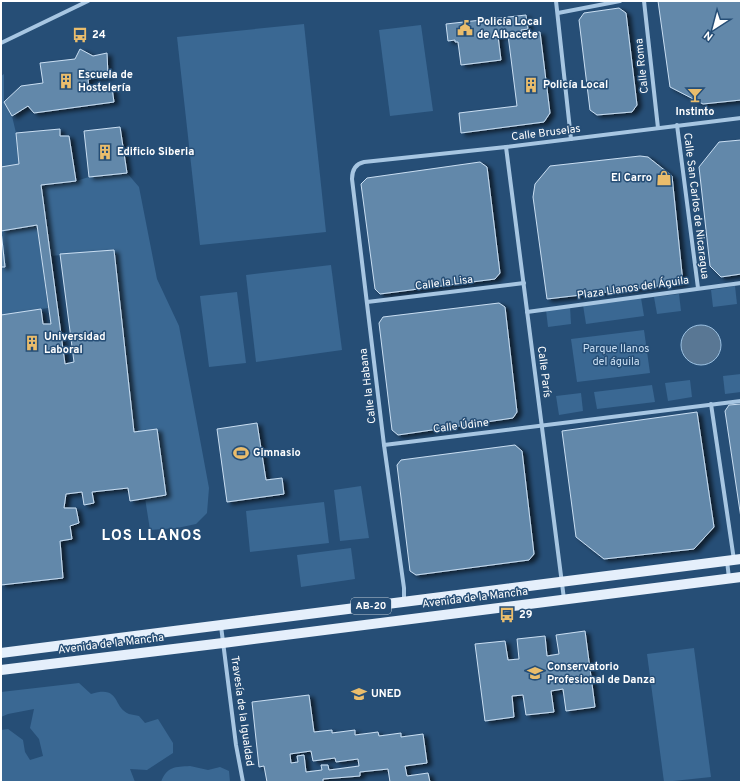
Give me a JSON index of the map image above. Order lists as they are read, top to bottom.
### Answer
{
  "streets": {
    "main road": ["Avenida de la Mancha", "AB-20"],
    "street": [
      "Calle Roma",
      "Calle Bruselas",
      "Calle San Carlos de Nicaragua",
      "Calle la Lisa",
      "Plaza Llanos del Águila",
      "Calle París",
      "Calle la Habana",
      "Calle Údine",
      "Travesía de la Igualdad"
    ]
  },
  "crossings": [
    ["Calle Roma", "Calle Bruselas"],
    ["Calle Bruselas", "Calle San Carlos de Nicaragua"],
    ["Calle Bruselas", "Calle París"],
    ["Calle Bruselas", "Calle la Habana"],
    ["Calle San Carlos de Nicaragua", "Plaza Llanos del Águila"],
    ["Calle la Lisa", "Calle París"],
    ["Calle la Lisa", "Calle la Habana"],
    ["Plaza Llanos del Águila", "Calle París"],
    ["Calle París", "Calle Údine"],
    ["Calle París", "Avenida de la Mancha"],
    ["Calle la Habana", "Calle Údine"],
    ["Calle la Habana", "Avenida de la Mancha"],
    ["Avenida de la Mancha", "Travesía de la Igualdad"]
  ],
  "districts": ["LOS LLANOS"],
  "parks": ["Parque llanos del águila"],
  "places": {
    "public building": ["Policía Local de Albacete"],
    "bus stop": ["24", "29"],
    "building": [
      "Escuela de Hostelería",
      "Policía Local",
      "Edificio Siberia",
      "Universidad Laboral"
    ],
    "bar": ["Instinto"],
    "shop": ["El Carro"],
    "sports": ["Gimnasio"],
    "school or university": ["Conservatorio Profesional de Danza", "UNED"]
  },
  "north": "bottom left"
}
